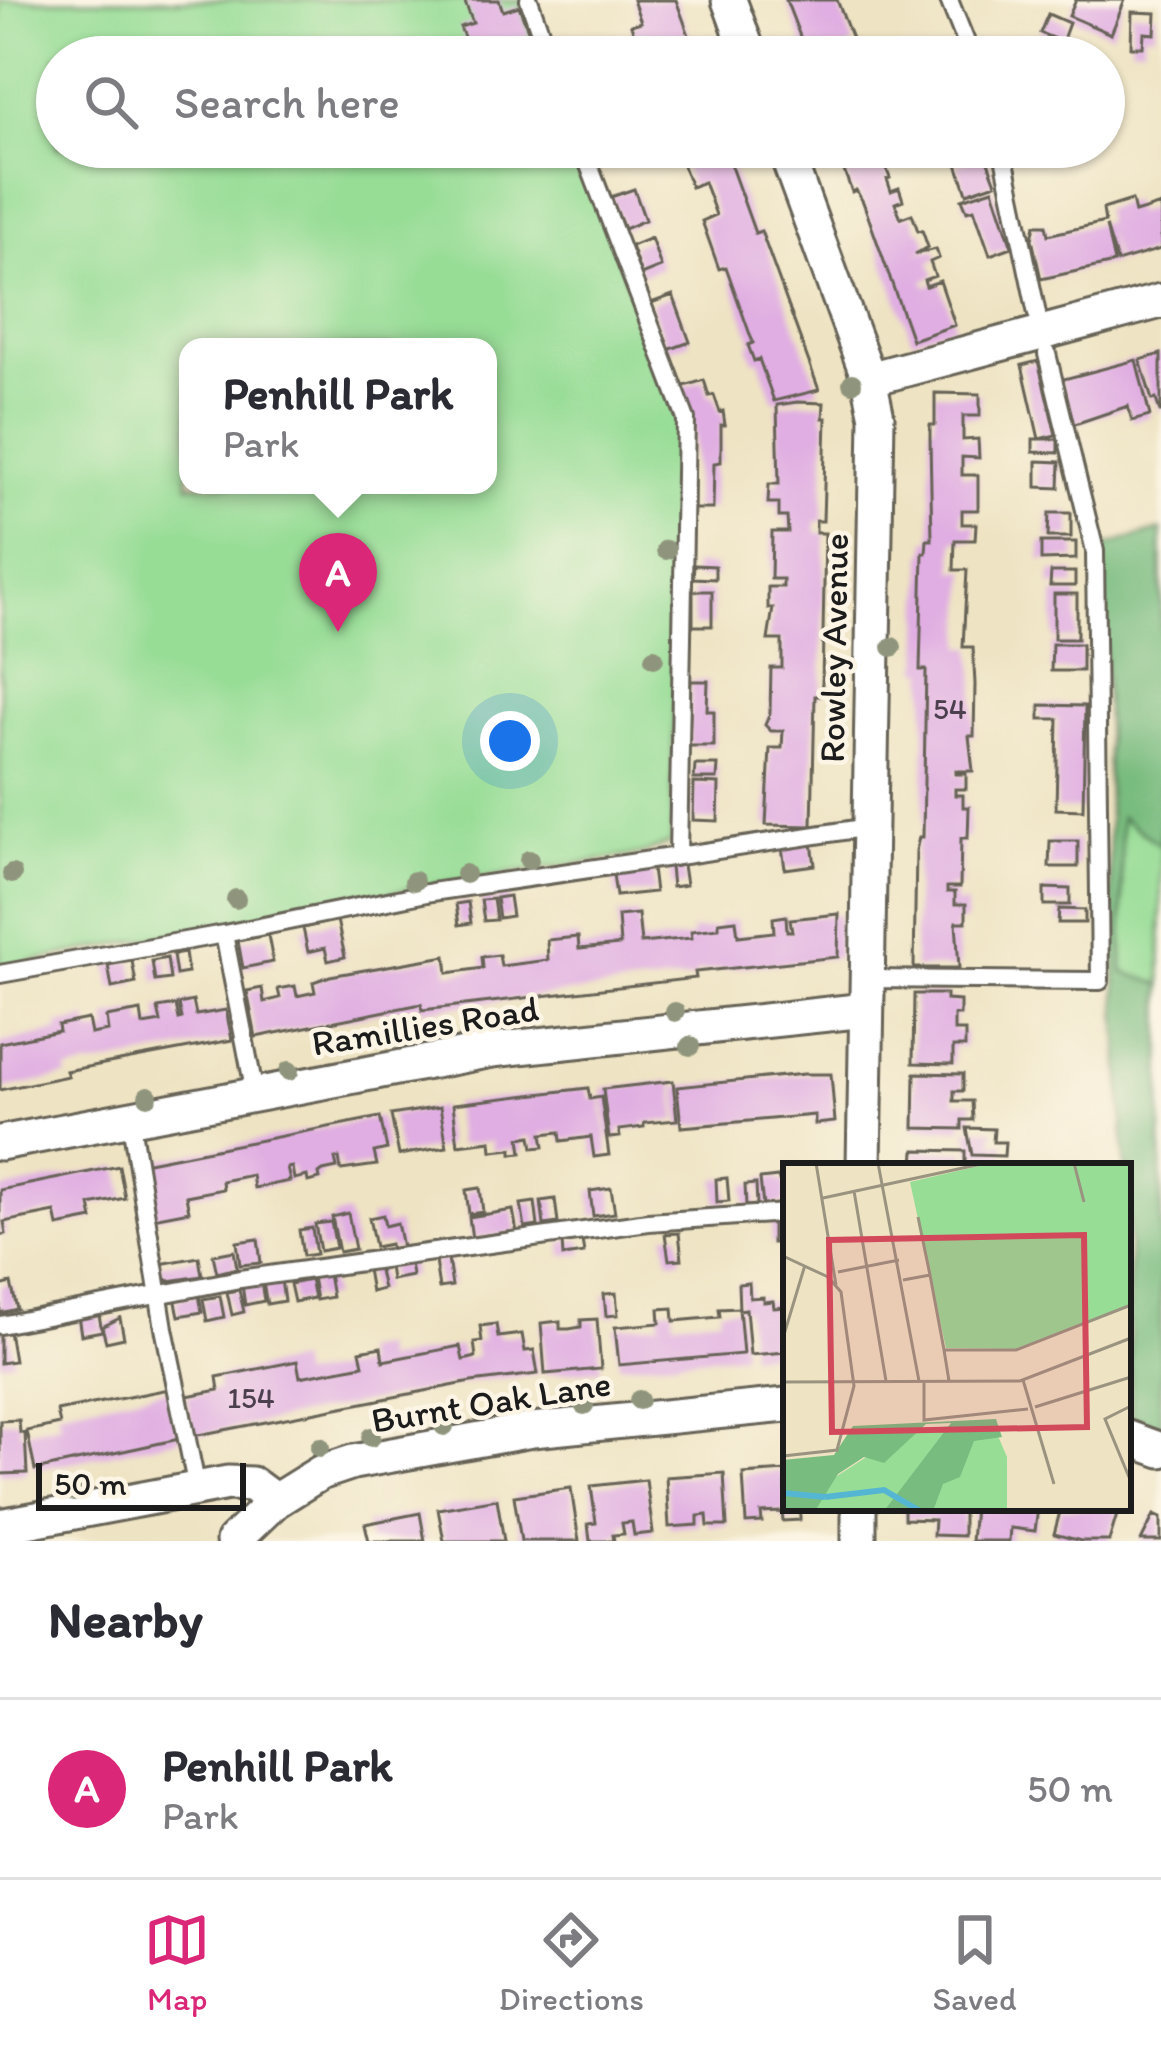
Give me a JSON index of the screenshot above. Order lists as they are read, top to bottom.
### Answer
{
  "streets": {
    "street": ["Rowley Avenue", "Ramillies Road", "Burnt Oak Lane"]
  },
  "crossings": [
    ["Rowley Avenue", "Ramillies Road"]
  ],
  "house_numbers": ["54", "154"],
  "scale_bar": "50 m",
  "page": {
    "search": "Search here",
    "popup": ["Penhill Park", "Park"],
    "pins": "A",
    "scale": "50 m",
    "heading": "Nearby",
    "list": [
      {
        "mark": "A",
        "name": "Penhill Park",
        "note": "Park",
        "value": "50 m"
      }
    ],
    "nav": ["Map", "Directions", "Saved"]
  }
}
